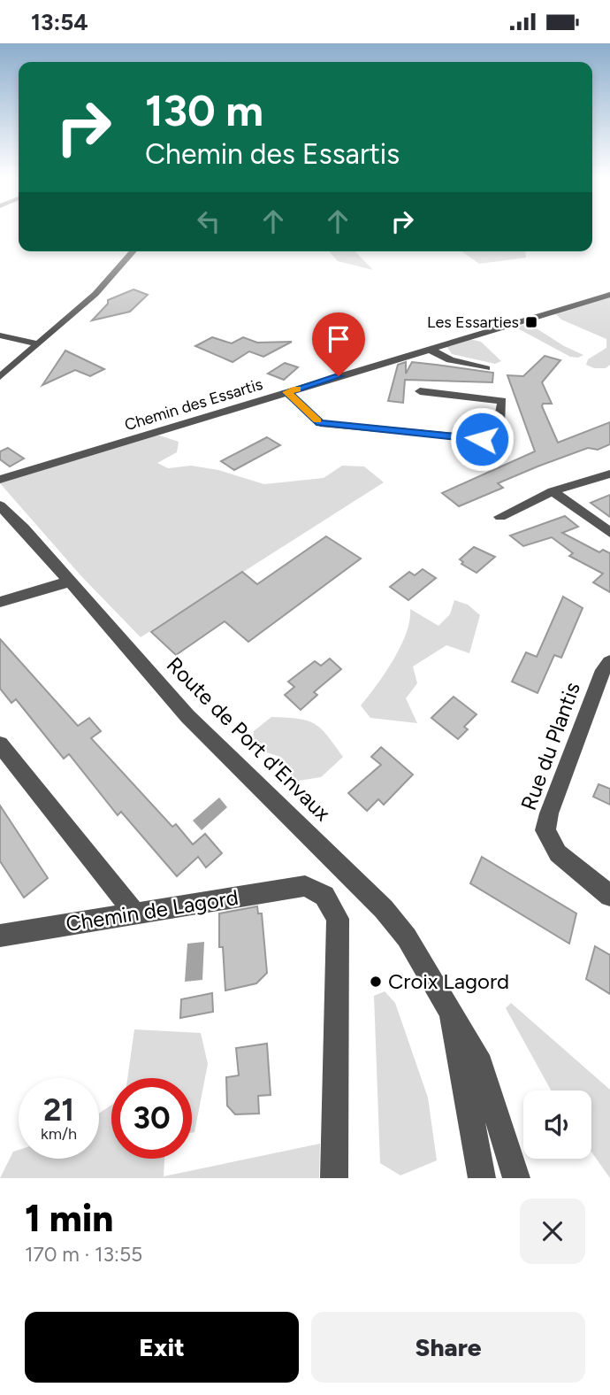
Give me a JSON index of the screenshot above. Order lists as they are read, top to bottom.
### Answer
{
  "streets": {
    "street": [
      "Chemin des Essartis",
      "Route de Port d'Envaux",
      "Rue du Plantis",
      "Chemin de Lagord"
    ]
  },
  "places": {
    "transit": ["Les Essarties"],
    "other": ["Croix Lagord"]
  },
  "page": {
    "status": "13:54",
    "turn": ["130 m", "Chemin des Essartis"],
    "speed": "21 km/h",
    "limit": "30",
    "heading": ["1 min", "170 m · 13:55"],
    "buttons": ["Exit", "Share"]
  }
}
